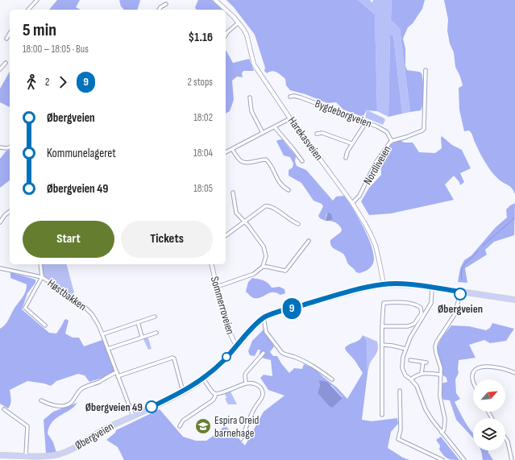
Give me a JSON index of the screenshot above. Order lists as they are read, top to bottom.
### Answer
{
  "streets": {
    "main road": ["Øbergveien"],
    "street": [
      "Bygdeborgveien",
      "Harekasveien",
      "Nordliveien",
      "Høstbakken",
      "Sommerroveien"
    ]
  },
  "crossings": [
    ["Bygdeborgveien", "Nordliveien"],
    ["Harekasveien", "Nordliveien"],
    ["Harekasveien", "Øbergveien"],
    ["Høstbakken", "Øbergveien"],
    ["Sommerroveien", "Øbergveien"]
  ],
  "places": {
    "other": ["Øbergveien", "Øbergveien 49"],
    "school or university": ["Espira Oreid barnehage"]
  },
  "lines": ["bus line 9"],
  "north": "top right",
  "page": {
    "on_map": "9",
    "heading": ["5 min", "18:00 – 18:05 · Bus", "$1.16"],
    "legs": ["2", "9", "2 stops"],
    "list": [
      {
        "name": "Øbergveien",
        "value": "18:02"
      },
      {
        "name": "Kommunelageret",
        "value": "18:04"
      },
      {
        "name": "Øbergveien 49",
        "value": "18:05"
      }
    ],
    "buttons": ["Start", "Tickets"]
  }
}
